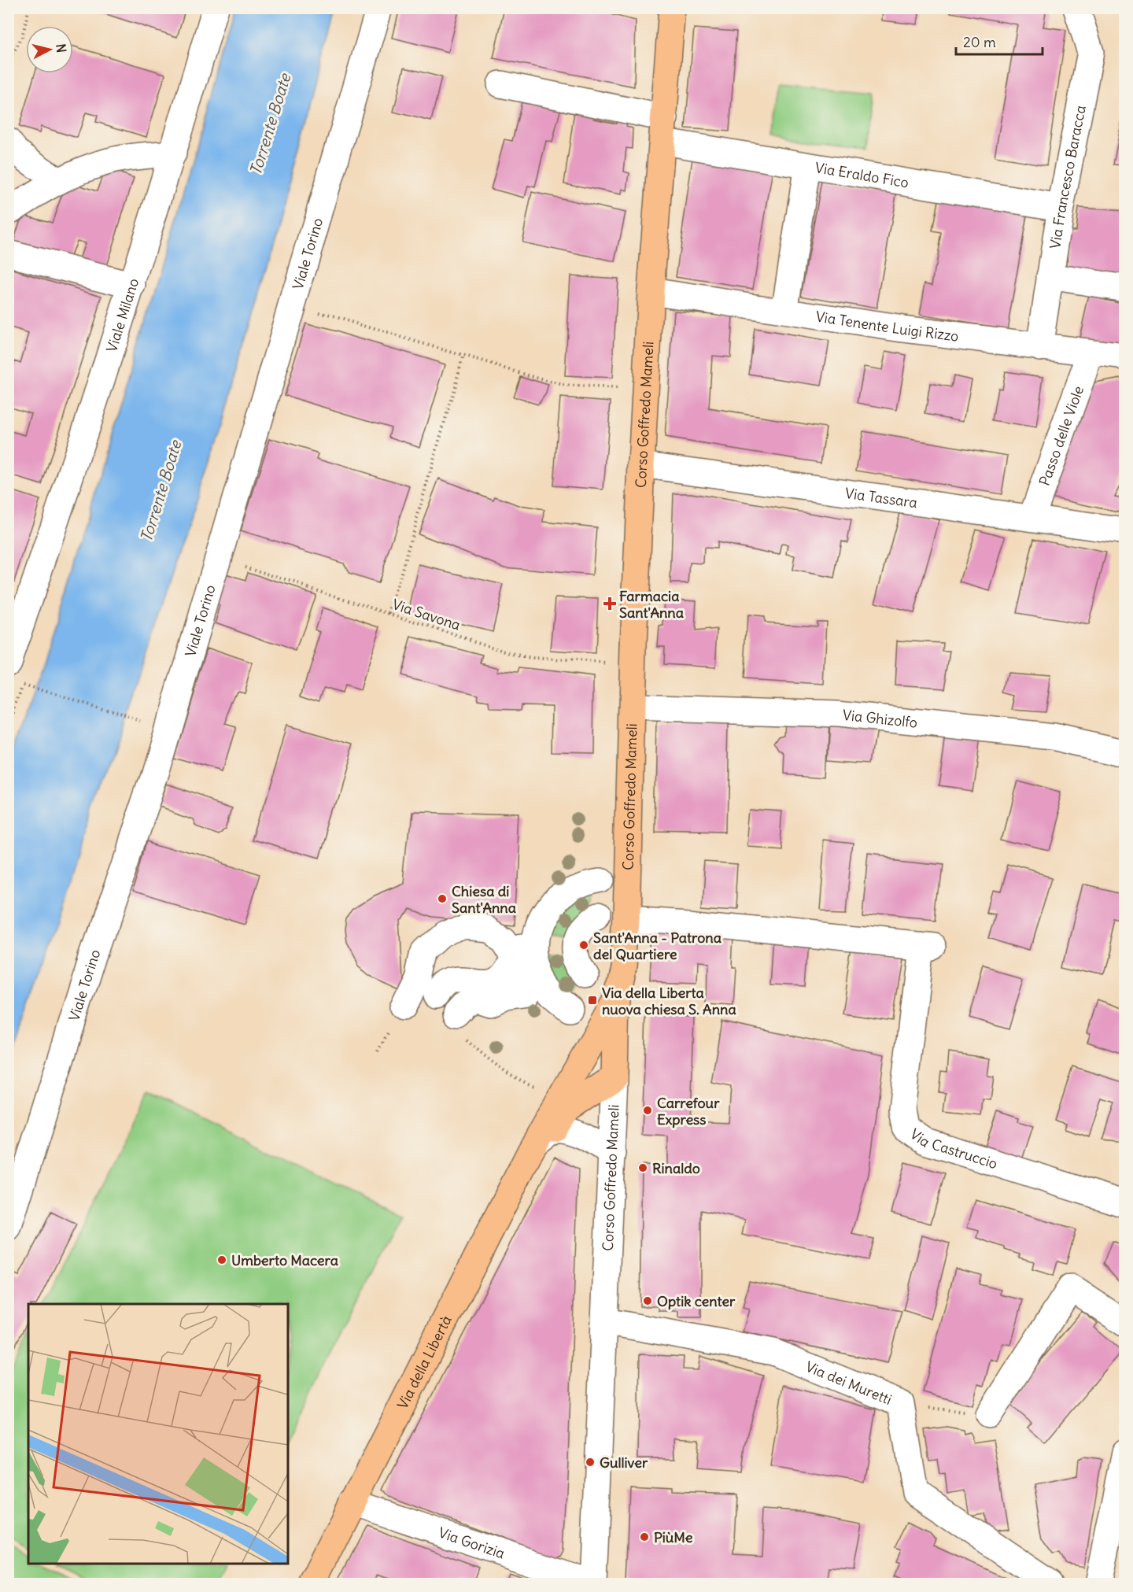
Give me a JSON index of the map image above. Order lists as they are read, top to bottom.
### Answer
{
  "streets": {
    "main road": ["Corso Goffredo Mameli", "Via della Libertà"],
    "street": [
      "Via Eraldo Fico",
      "Via Francesco Baracca",
      "Viale Torino",
      "Viale Milano",
      "Via Tenente Luigi Rizzo",
      "Passo delle Viole",
      "Via Tassara",
      "Via Ghizolfo",
      "Via Castruccio",
      "Via dei Muretti",
      "Via Gorizia"
    ],
    "path": ["Via Savona"]
  },
  "crossings": [
    ["Via Eraldo Fico", "Via Francesco Baracca"],
    ["Via Eraldo Fico", "Corso Goffredo Mameli"],
    ["Via Francesco Baracca", "Via Tenente Luigi Rizzo"],
    ["Viale Torino", "Via Savona"],
    ["Via Tenente Luigi Rizzo", "Corso Goffredo Mameli"],
    ["Via Tenente Luigi Rizzo", "Passo delle Viole"],
    ["Corso Goffredo Mameli", "Via Tassara"],
    ["Corso Goffredo Mameli", "Via Savona"],
    ["Corso Goffredo Mameli", "Via Ghizolfo"],
    ["Corso Goffredo Mameli", "Via Castruccio"],
    ["Corso Goffredo Mameli", "Via della Libertà"],
    ["Corso Goffredo Mameli", "Via dei Muretti"],
    ["Corso Goffredo Mameli", "Via Gorizia"],
    ["Passo delle Viole", "Via Tassara"],
    ["Via della Libertà", "Via Gorizia"]
  ],
  "water": ["Torrente Boate"],
  "places": {
    "health": ["Farmacia Sant'Anna"],
    "other": [
      "Chiesa di Sant'Anna",
      "Sant'Anna - Patrona del Quartiere",
      "Carrefour Express",
      "Rinaldo",
      "Umberto Macera",
      "Optik center",
      "Gulliver",
      "PiùMe"
    ],
    "transit": ["Via della Liberta nuova chiesa S. Anna"]
  },
  "scale_bar": "20 m",
  "north": "right"
}
